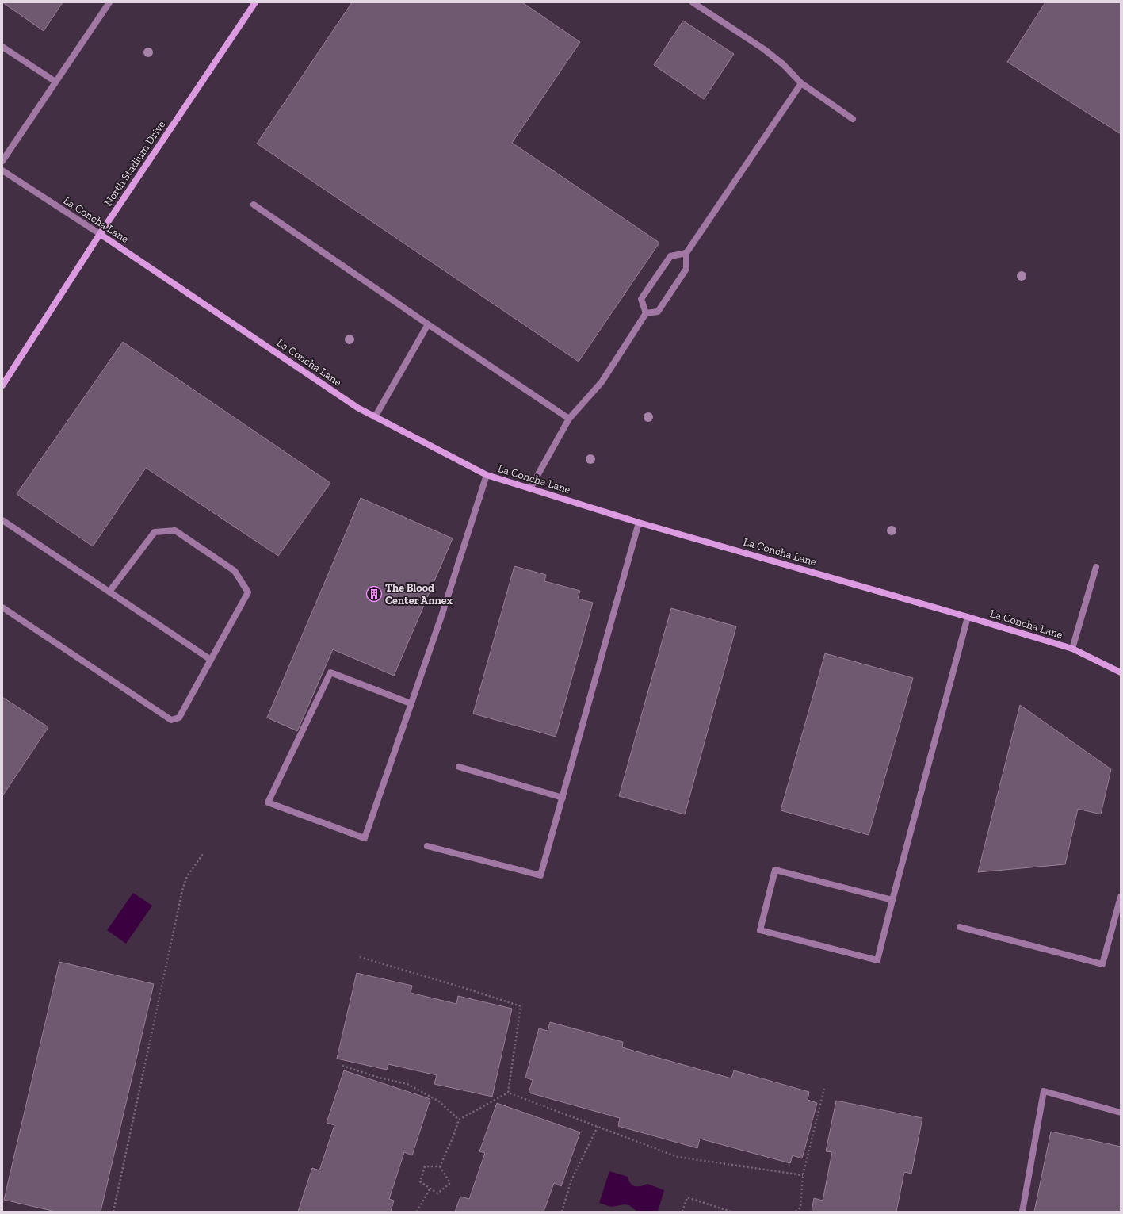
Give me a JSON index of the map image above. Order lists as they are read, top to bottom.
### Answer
{
  "streets": {
    "street": ["North Stadium Drive", "La Concha Lane"]
  },
  "crossings": [
    ["North Stadium Drive", "La Concha Lane"]
  ],
  "places": {
    "building": ["The Blood Center Annex"]
  }
}
